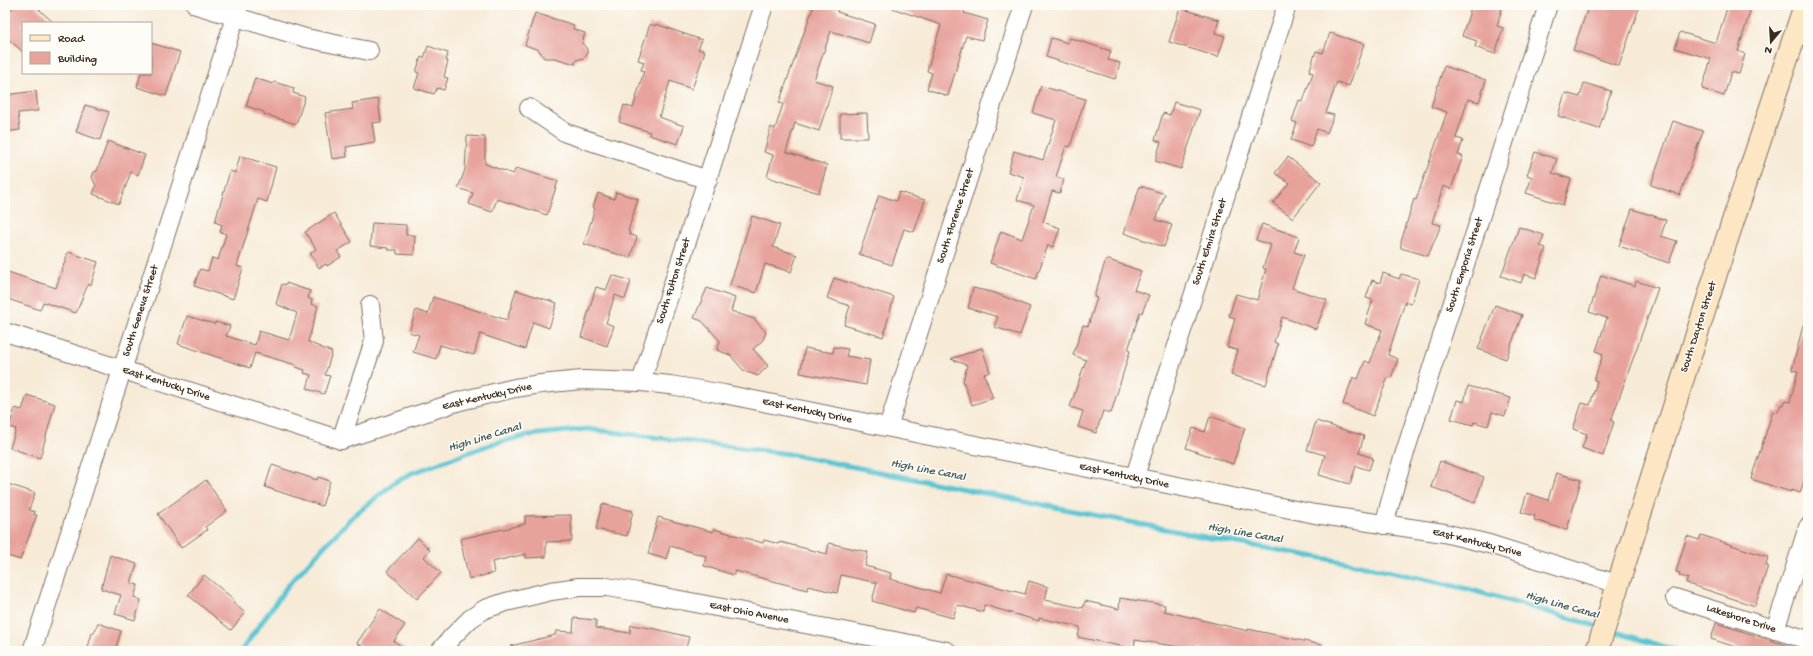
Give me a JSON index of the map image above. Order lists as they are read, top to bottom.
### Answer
{
  "streets": {
    "street": [
      "South Florence Street",
      "South Elmira Street",
      "South Emporia Street",
      "South Fulton Street",
      "South Geneva Street",
      "South Dayton Street",
      "East Kentucky Drive",
      "East Ohio Avenue",
      "Lakeshore Drive"
    ]
  },
  "crossings": [
    ["South Florence Street", "East Kentucky Drive"],
    ["South Elmira Street", "East Kentucky Drive"],
    ["South Emporia Street", "East Kentucky Drive"],
    ["South Fulton Street", "East Kentucky Drive"],
    ["South Geneva Street", "East Kentucky Drive"],
    ["South Dayton Street", "East Kentucky Drive"]
  ],
  "water": ["High Line Canal"],
  "legend": ["Road", "Building"],
  "north": "bottom"
}
